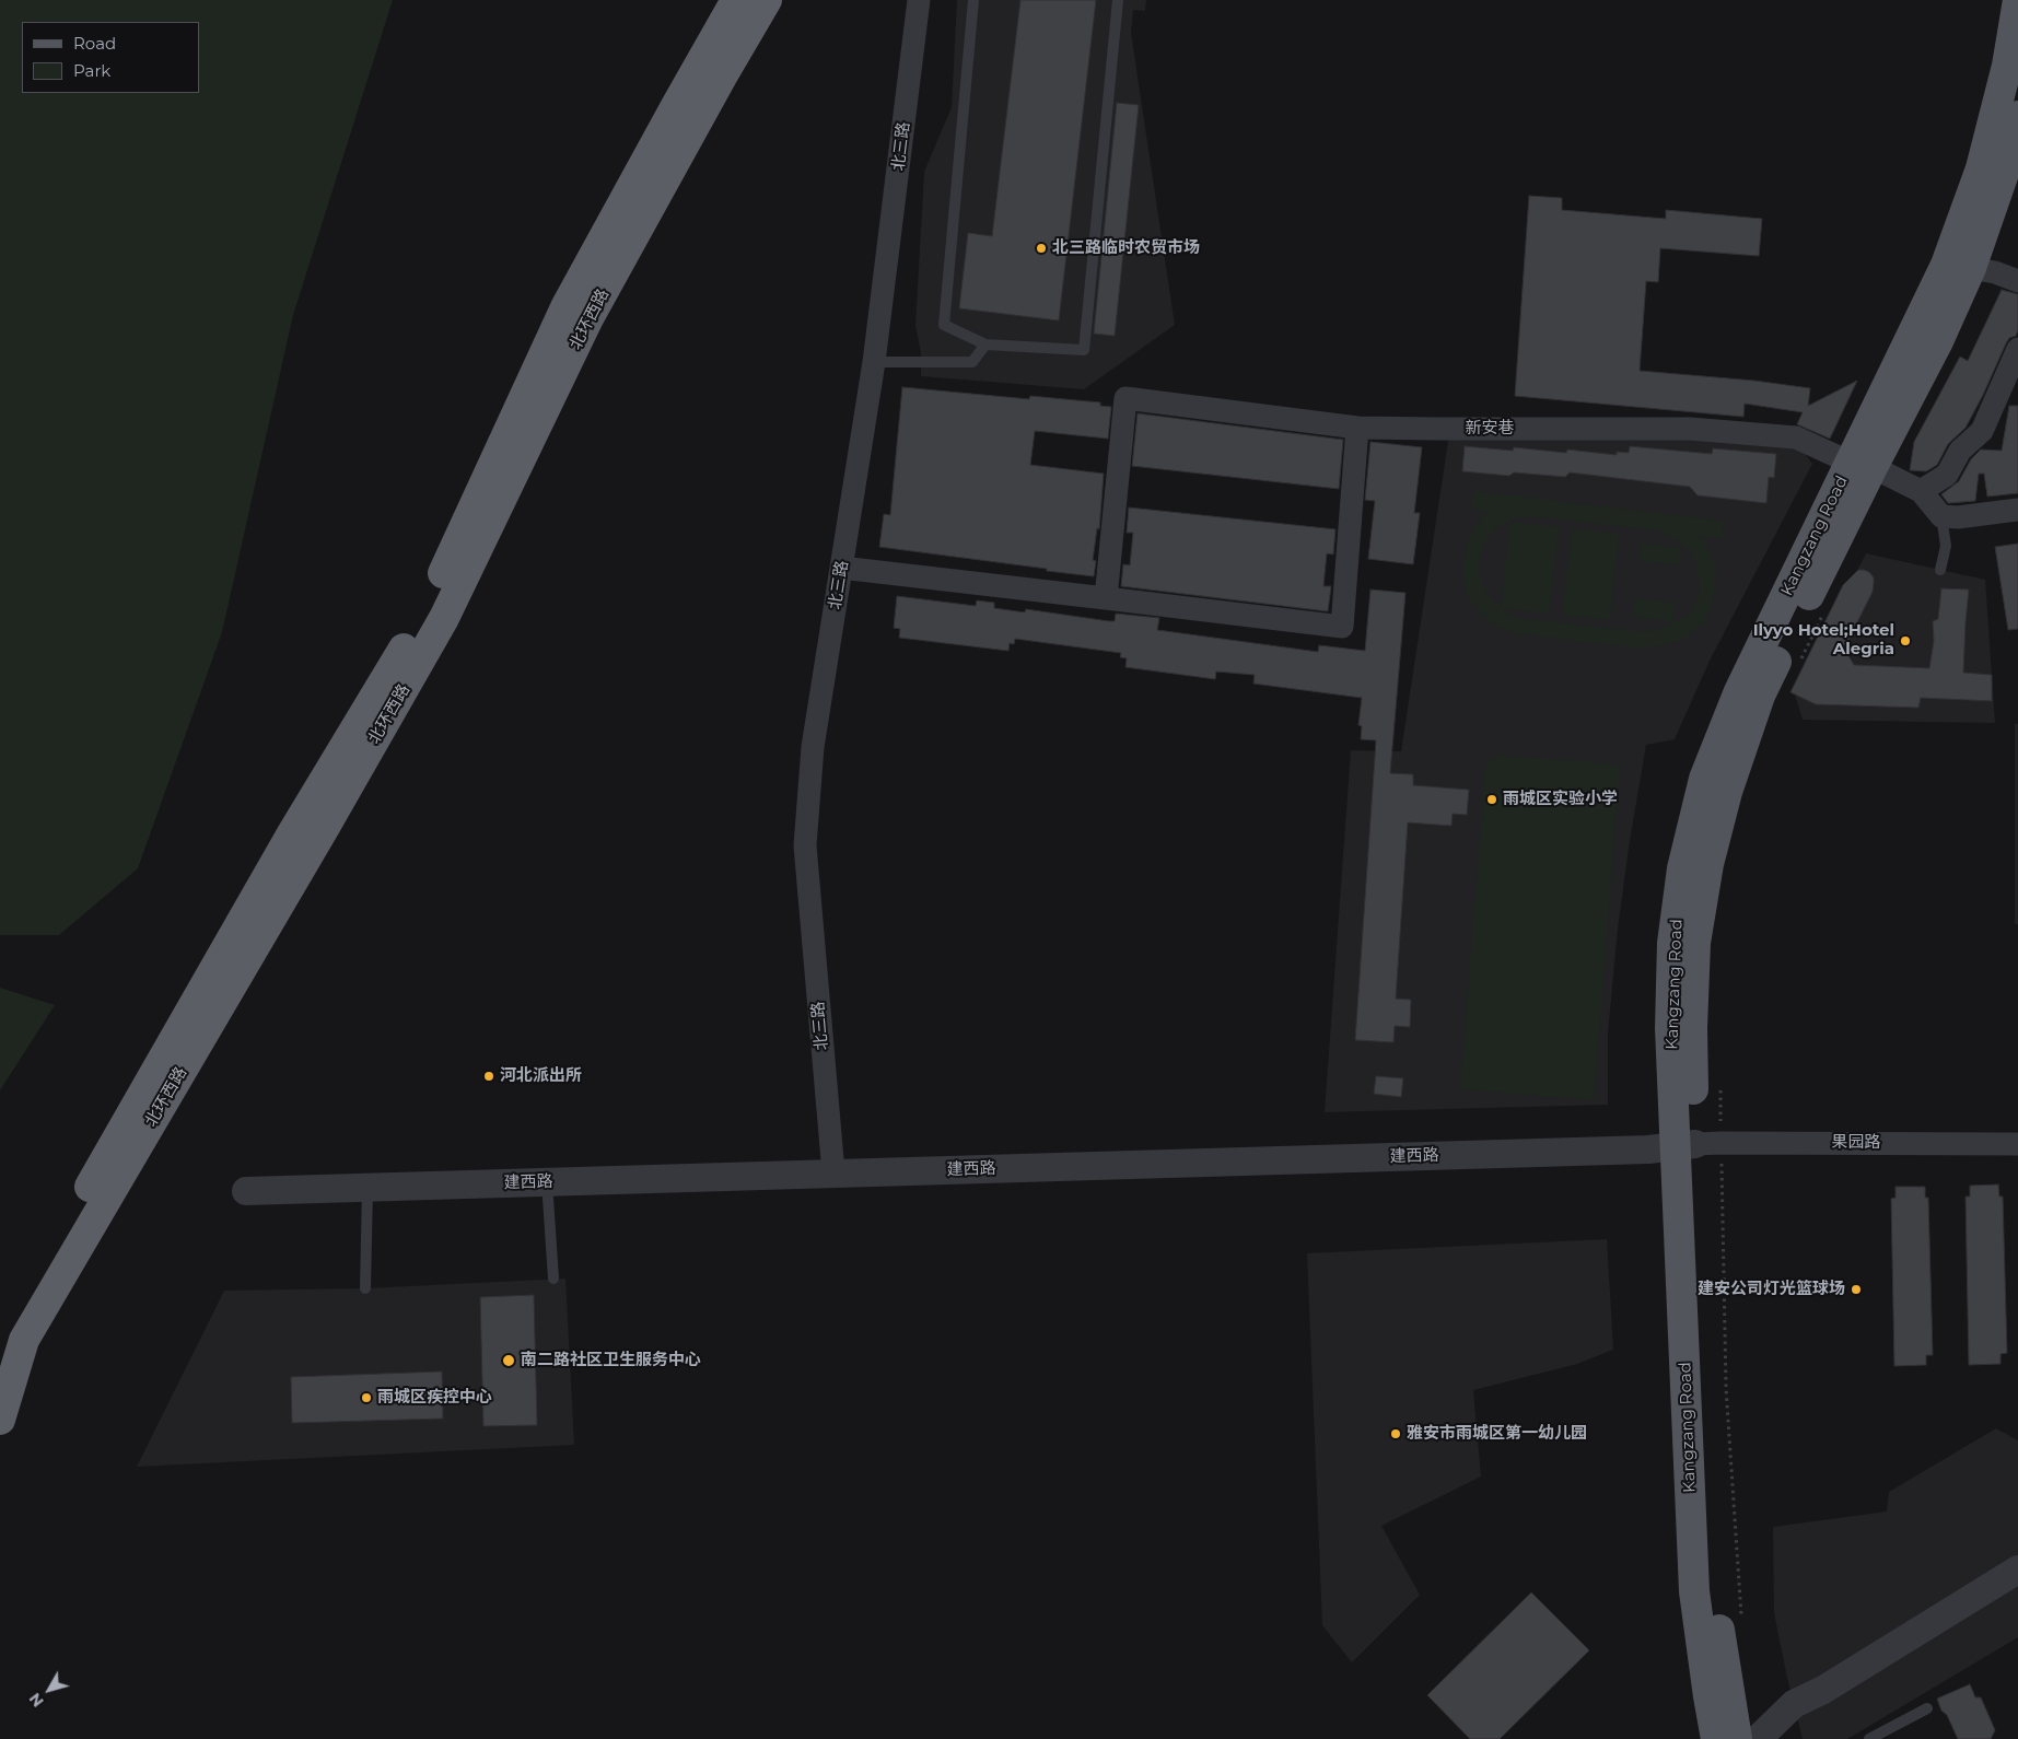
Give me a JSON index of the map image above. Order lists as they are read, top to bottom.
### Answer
{
  "streets": {
    "highway": ["北环西路"],
    "main road": ["Kangzang Road"],
    "street": [
      "北三路",
      "新安巷",
      "果园路",
      "建西路"
    ]
  },
  "crossings": [
    ["北三路", "建西路"],
    ["新安巷", "Kangzang Road"],
    ["Kangzang Road", "果园路"],
    ["Kangzang Road", "建西路"],
    ["果园路", "建西路"]
  ],
  "places": [
    "北三路临时农贸市场",
    "Ilyyo Hotel;Hotel Alegria",
    "雨城区实验小学",
    "河北派出所",
    "建安公司灯光篮球场",
    "南二路社区卫生服务中心",
    "雨城区疾控中心",
    "雅安市雨城区第一幼儿园"
  ],
  "legend": ["Road", "Park"],
  "north": "bottom left"
}
